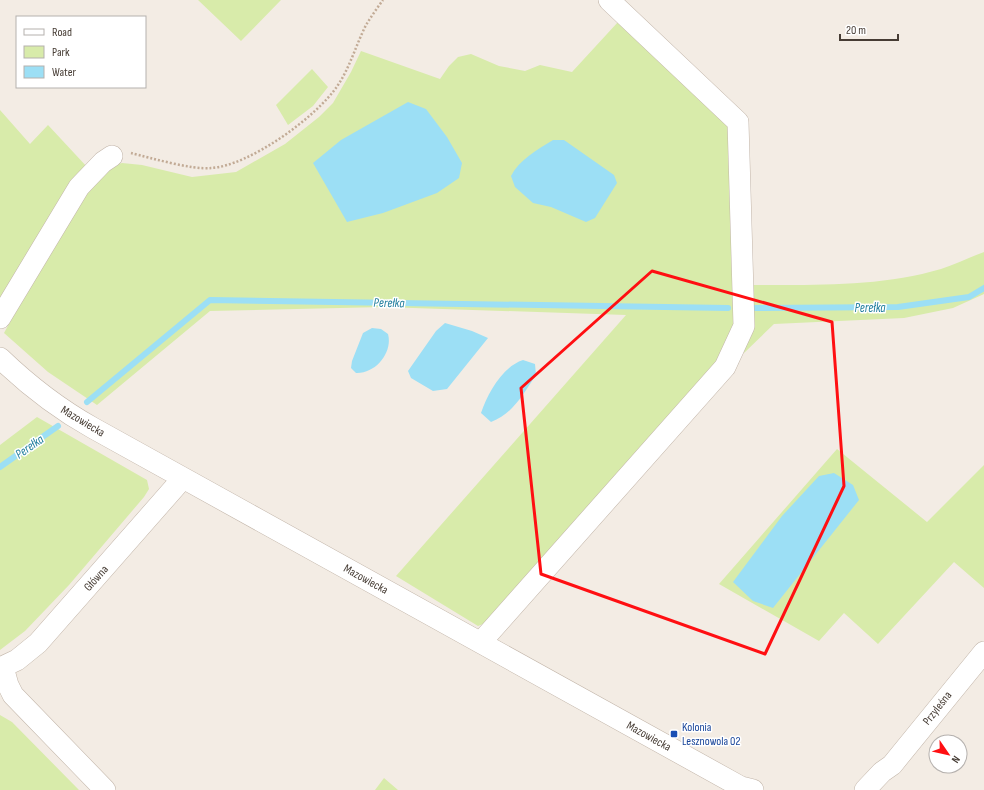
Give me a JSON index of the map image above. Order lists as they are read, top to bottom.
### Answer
{
  "streets": {
    "street": ["Mazowiecka", "Główna", "Przyleśna"]
  },
  "crossings": [
    ["Mazowiecka", "Główna"]
  ],
  "water": ["Perełka"],
  "places": {
    "transit": ["Kolonia Lesznowola 02"]
  },
  "legend": ["Road", "Park", "Water"],
  "scale_bar": "20 m",
  "north": "bottom right"
}
